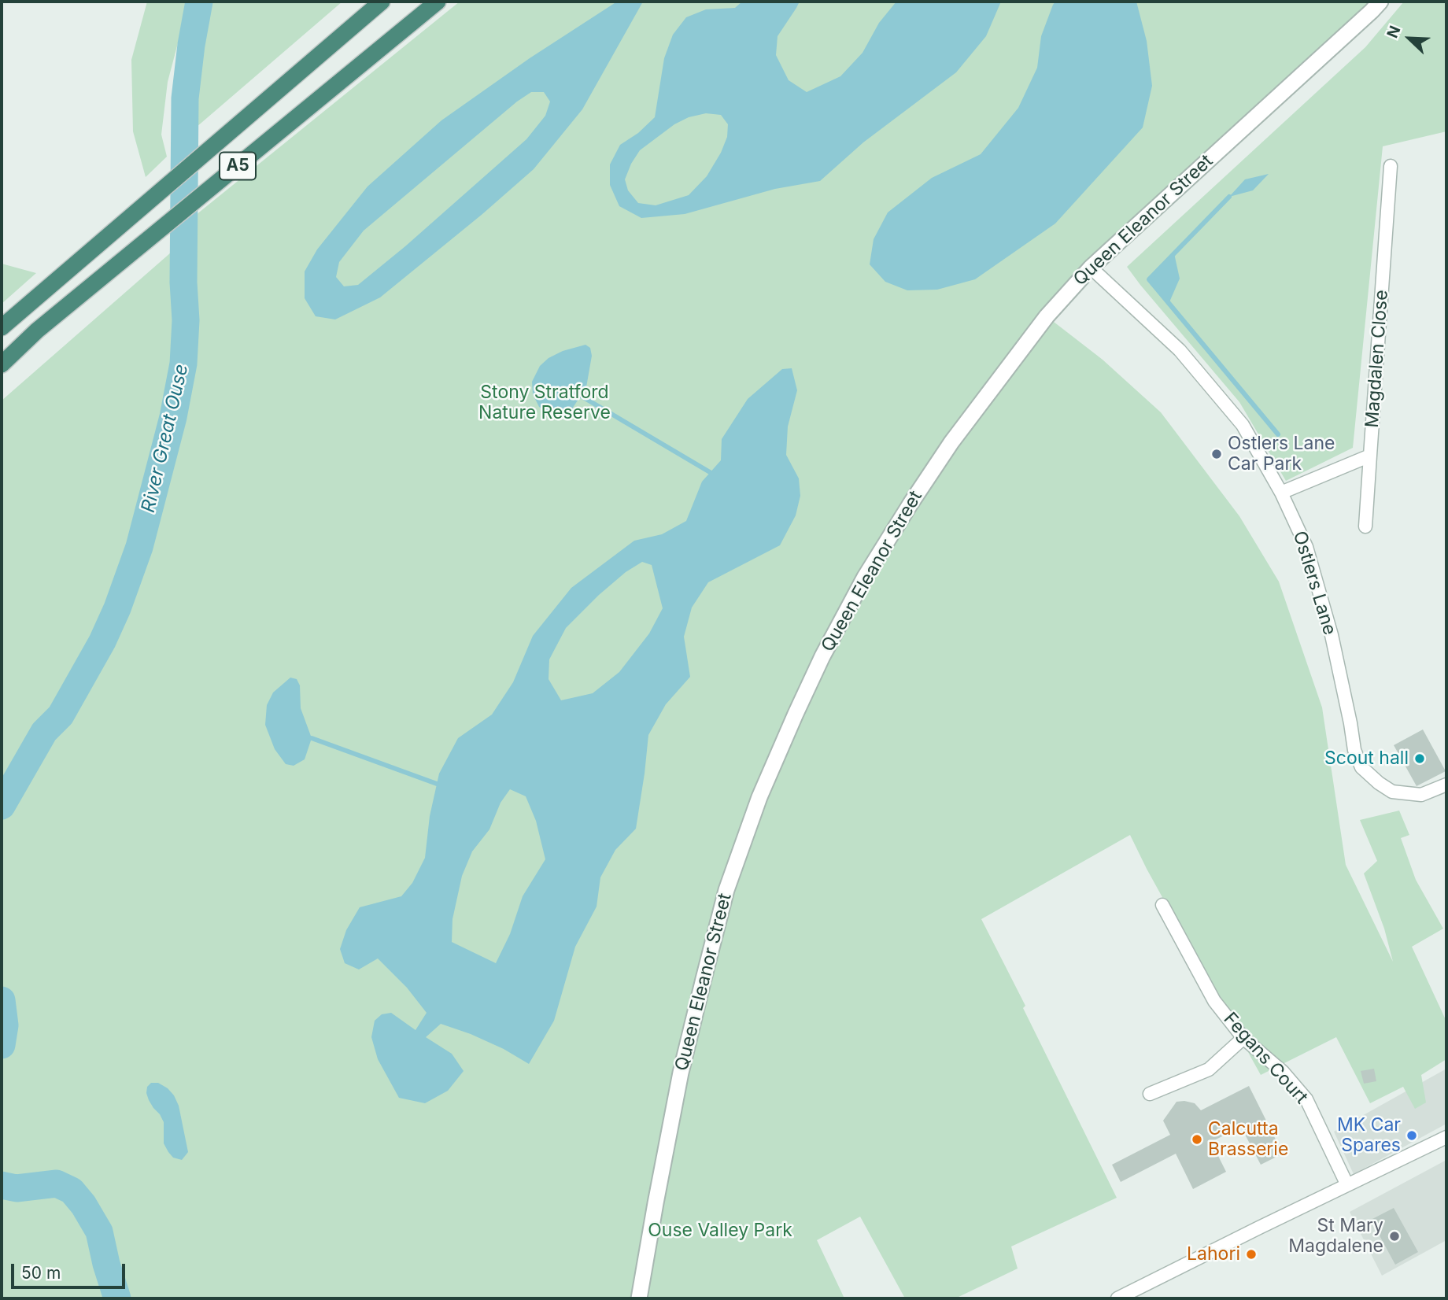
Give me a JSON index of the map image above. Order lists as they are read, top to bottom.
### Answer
{
  "streets": {
    "highway": ["A5"],
    "street": [
      "Queen Eleanor Street",
      "Magdalen Close",
      "Ostlers Lane",
      "Fegans Court"
    ]
  },
  "crossings": [
    ["Queen Eleanor Street", "Ostlers Lane"]
  ],
  "water": ["River Great Ouse"],
  "parks": ["Stony Stratford Nature Reserve", "Ouse Valley Park"],
  "places": [
    "Ostlers Lane Car Park",
    "Scout hall",
    "MK Car Spares",
    "Calcutta Brasserie",
    "St Mary Magdalene",
    "Lahori"
  ],
  "scale_bar": "50 m",
  "north": "top left"
}
